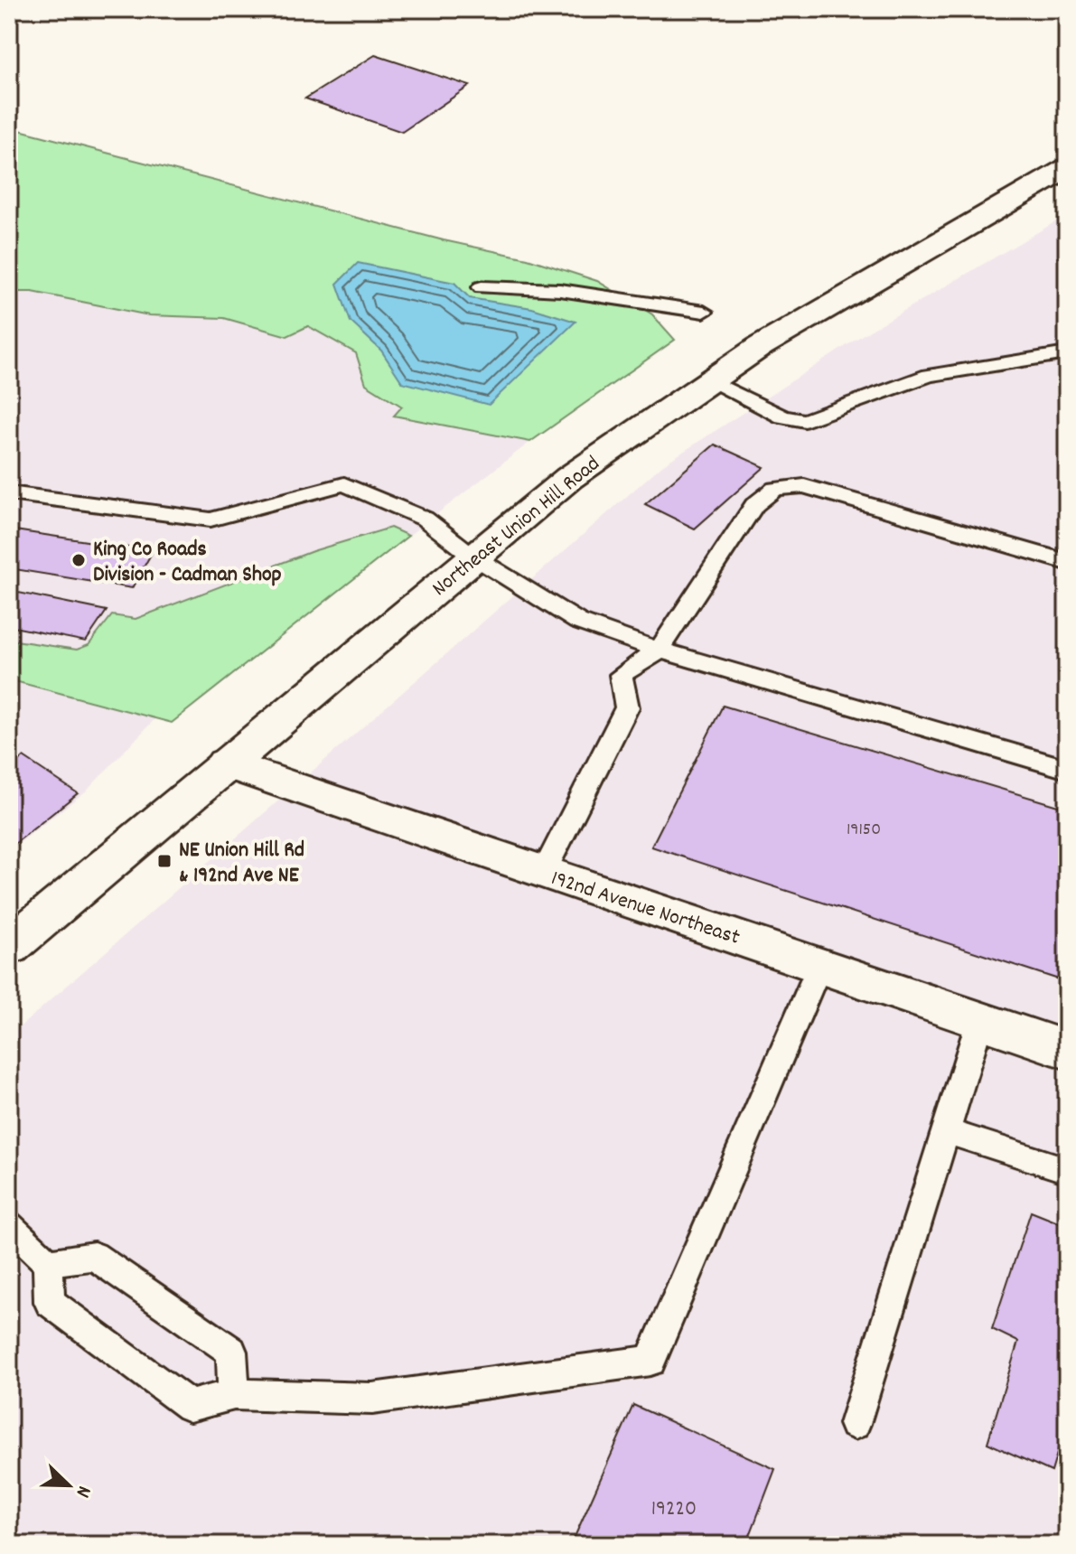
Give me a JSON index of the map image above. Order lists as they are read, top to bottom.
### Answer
{
  "streets": {
    "main road": ["Northeast Union Hill Road", "192nd Avenue Northeast"]
  },
  "crossings": [
    ["Northeast Union Hill Road", "192nd Avenue Northeast"]
  ],
  "places": {
    "other": ["King Co Roads Division - Cadman Shop"],
    "transit": ["NE Union Hill Rd & 192nd Ave NE"]
  },
  "house_numbers": ["19150", "19220"],
  "north": "bottom right"
}
